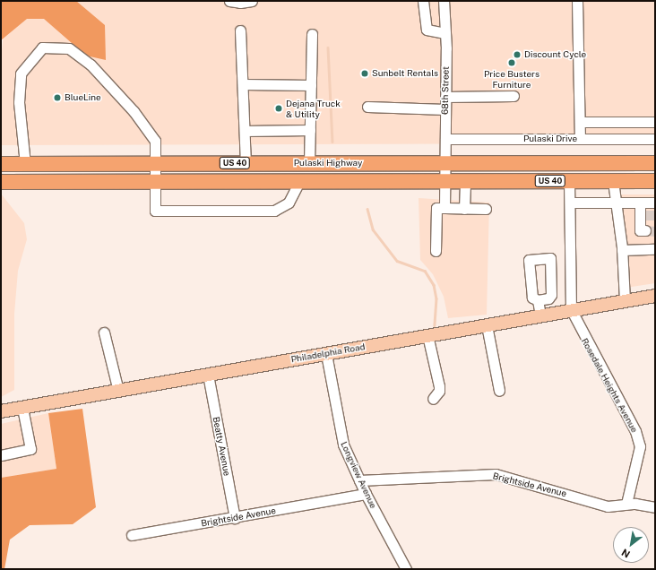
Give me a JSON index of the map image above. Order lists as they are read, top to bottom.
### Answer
{
  "streets": {
    "highway": ["US 40", "Pulaski Highway"],
    "main road": ["Philadelphia Road"],
    "street": [
      "68th Street",
      "Pulaski Drive",
      "Rosedale Heights Avenue",
      "Beatty Avenue",
      "Longview Avenue",
      "Brightside Avenue"
    ]
  },
  "crossings": [
    ["68th Street", "Pulaski Drive"],
    ["68th Street", "Pulaski Highway"],
    ["Philadelphia Road", "Rosedale Heights Avenue"],
    ["Philadelphia Road", "Beatty Avenue"],
    ["Philadelphia Road", "Longview Avenue"],
    ["Rosedale Heights Avenue", "Brightside Avenue"],
    ["Beatty Avenue", "Brightside Avenue"],
    ["Longview Avenue", "Brightside Avenue"]
  ],
  "places": [
    "Discount Cycle",
    "Price Busters Furniture",
    "Sunbelt Rentals",
    "BlueLine",
    "Dejana Truck & Utility"
  ],
  "north": "bottom left"
}
